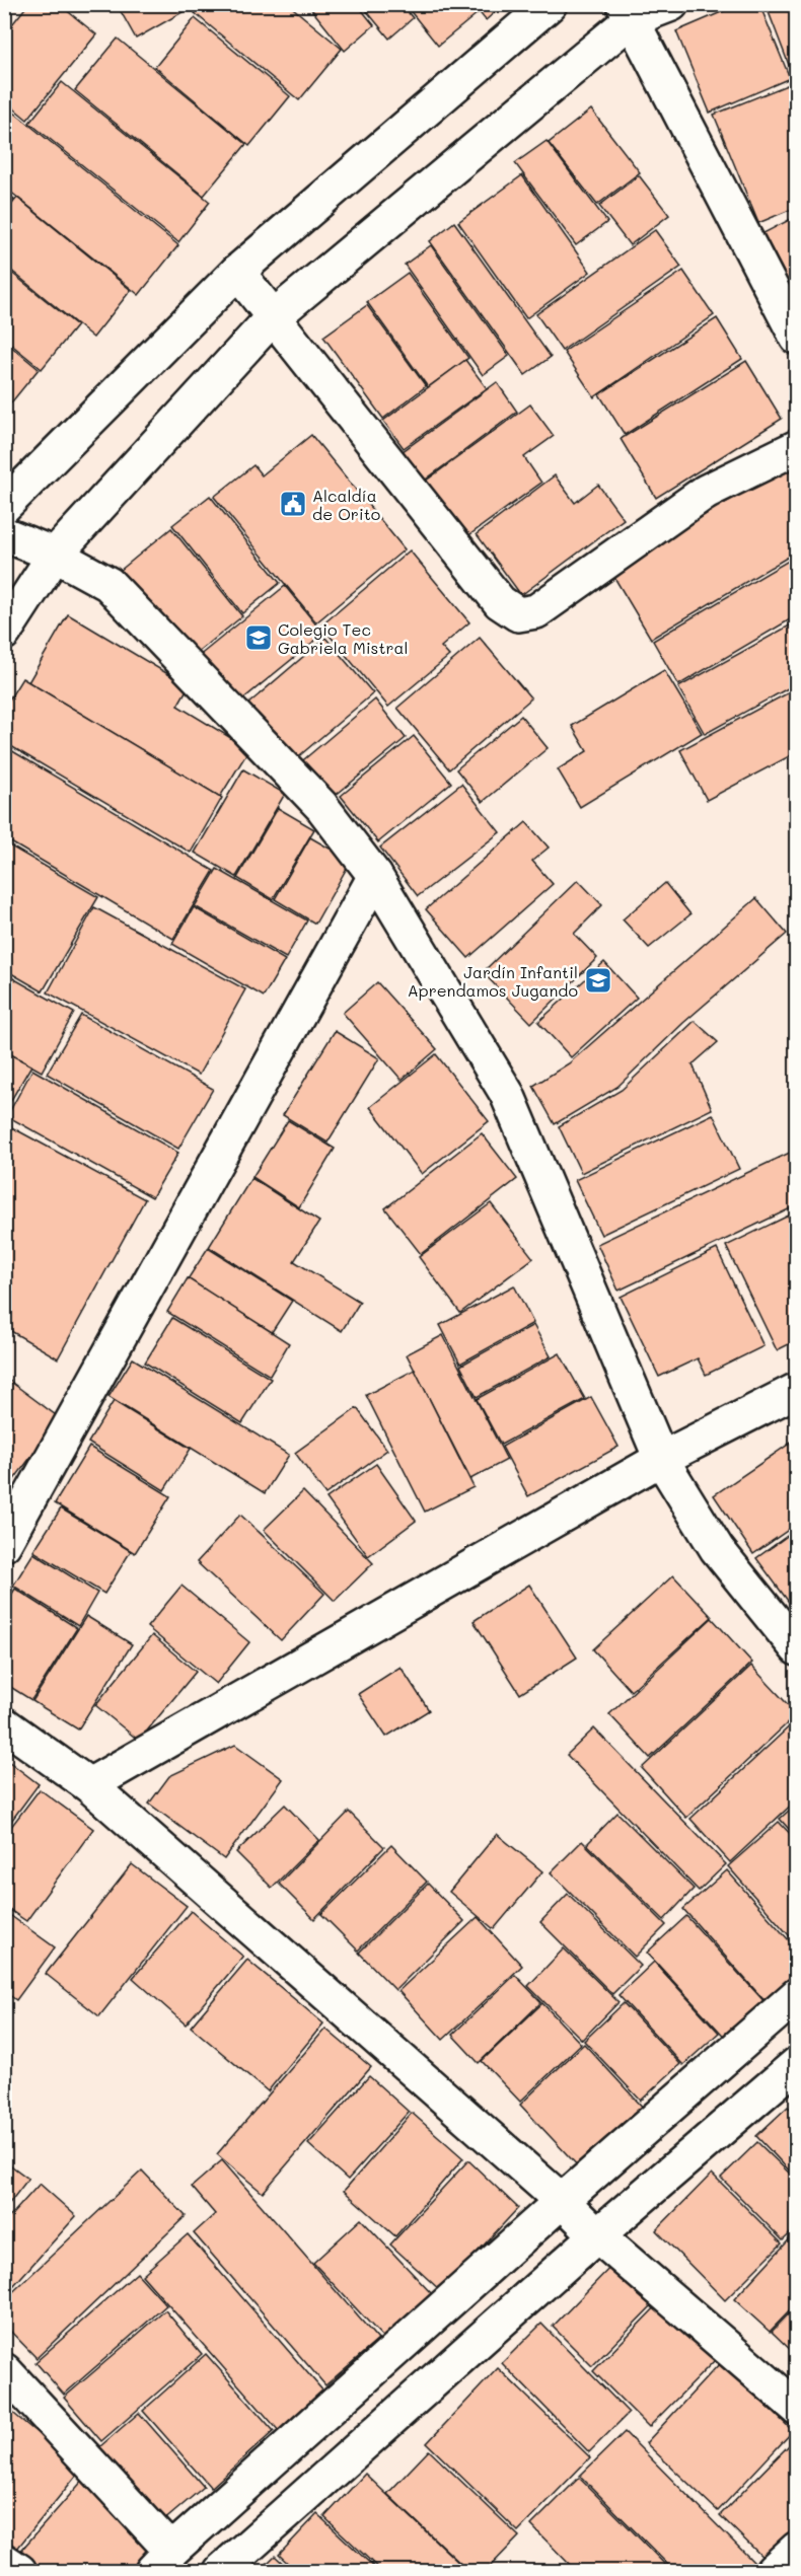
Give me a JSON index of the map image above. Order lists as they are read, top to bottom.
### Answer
{
  "places": {
    "public building": ["Alcaldía de Orito"],
    "school or university": ["Colegio Tec Gabriela Mistral", "Jardín Infantil Aprendamos Jugando"]
  }
}
